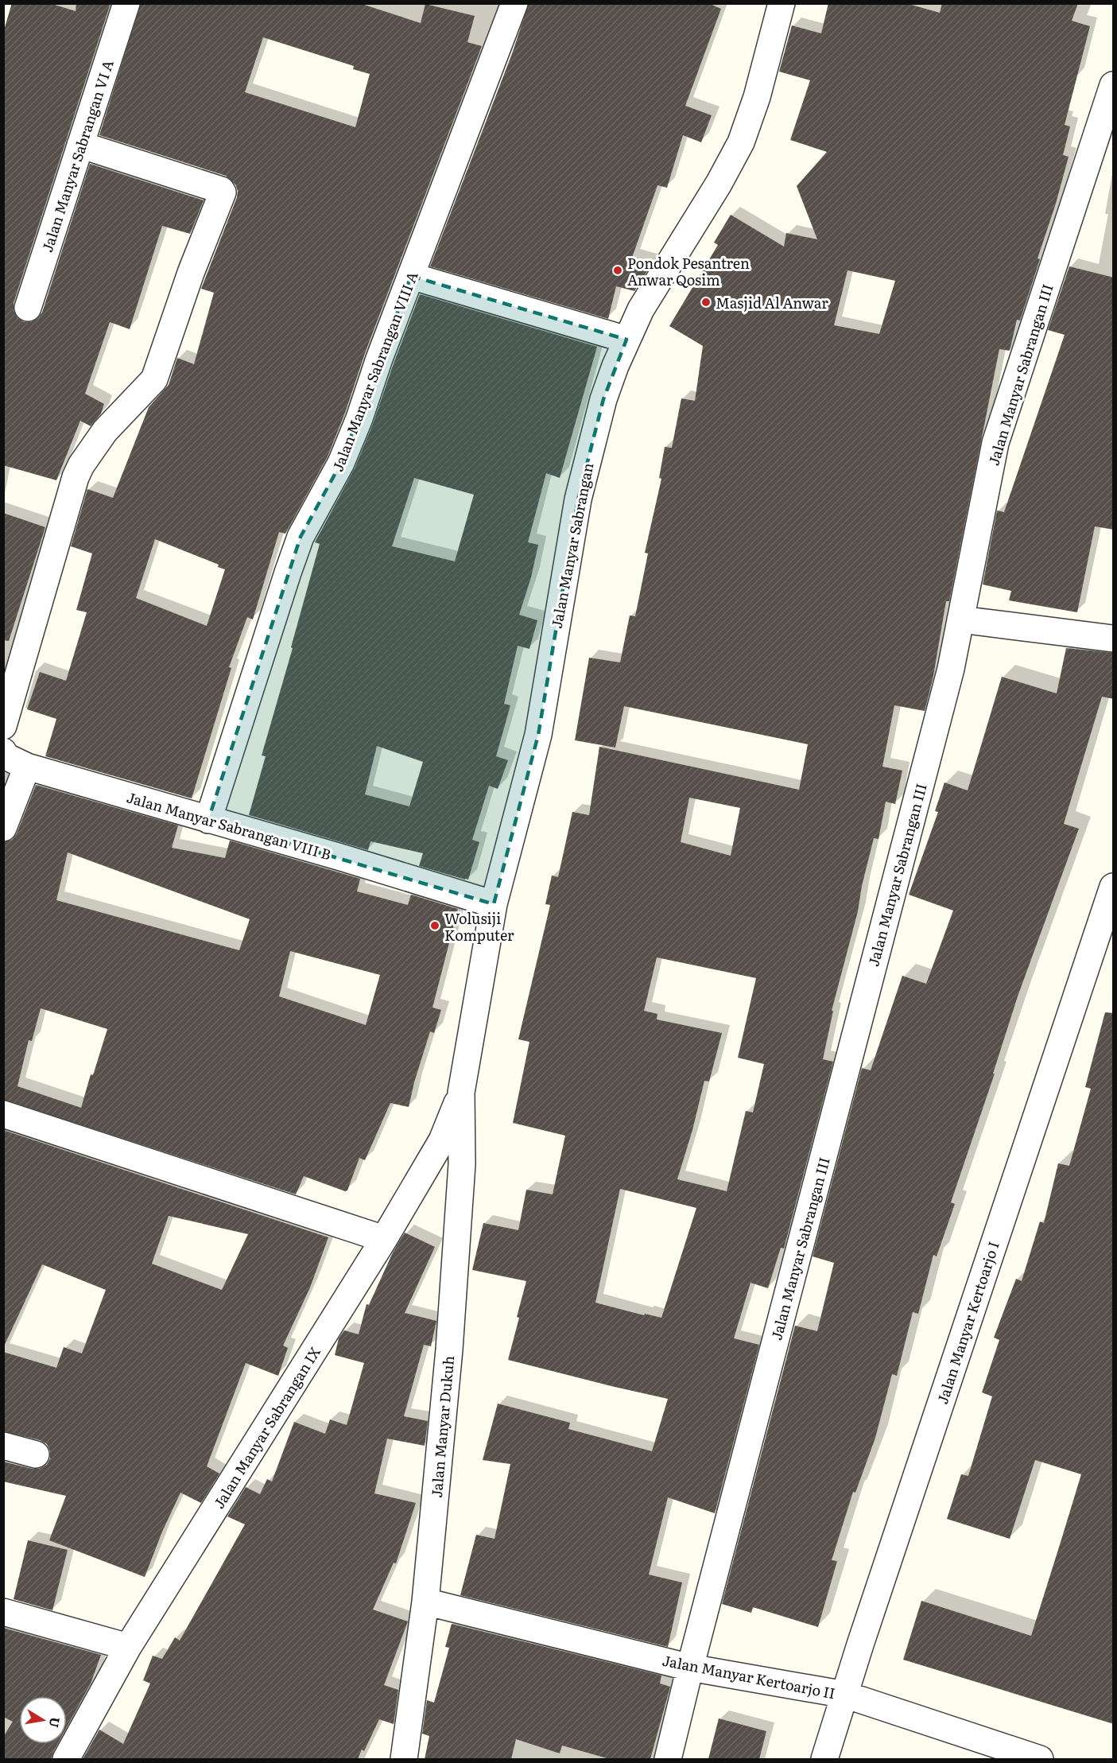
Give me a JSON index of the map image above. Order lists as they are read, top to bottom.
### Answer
{
  "streets": {
    "street": [
      "Jalan Manyar Sabrangan VI A",
      "Jalan Manyar Sabrangan VIII A",
      "Jalan Manyar Sabrangan III",
      "Jalan Manyar Sabrangan",
      "Jalan Manyar Sabrangan VIII B",
      "Jalan Manyar Kertoarjo I",
      "Jalan Manyar Dukuh",
      "Jalan Manyar Sabrangan IX",
      "Jalan Manyar Kertoarjo II"
    ]
  },
  "crossings": [
    ["Jalan Manyar Sabrangan VIII A", "Jalan Manyar Sabrangan VIII B"],
    ["Jalan Manyar Sabrangan III", "Jalan Manyar Kertoarjo II"],
    ["Jalan Manyar Sabrangan", "Jalan Manyar Sabrangan VIII B"],
    ["Jalan Manyar Sabrangan", "Jalan Manyar Dukuh"],
    ["Jalan Manyar Sabrangan", "Jalan Manyar Sabrangan IX"],
    ["Jalan Manyar Kertoarjo I", "Jalan Manyar Kertoarjo II"],
    ["Jalan Manyar Dukuh", "Jalan Manyar Sabrangan IX"],
    ["Jalan Manyar Dukuh", "Jalan Manyar Kertoarjo II"]
  ],
  "places": ["Pondok Pesantren Anwar Qosim", "Masjid Al Anwar", "Wolusiji Komputer"],
  "north": "right"
}
